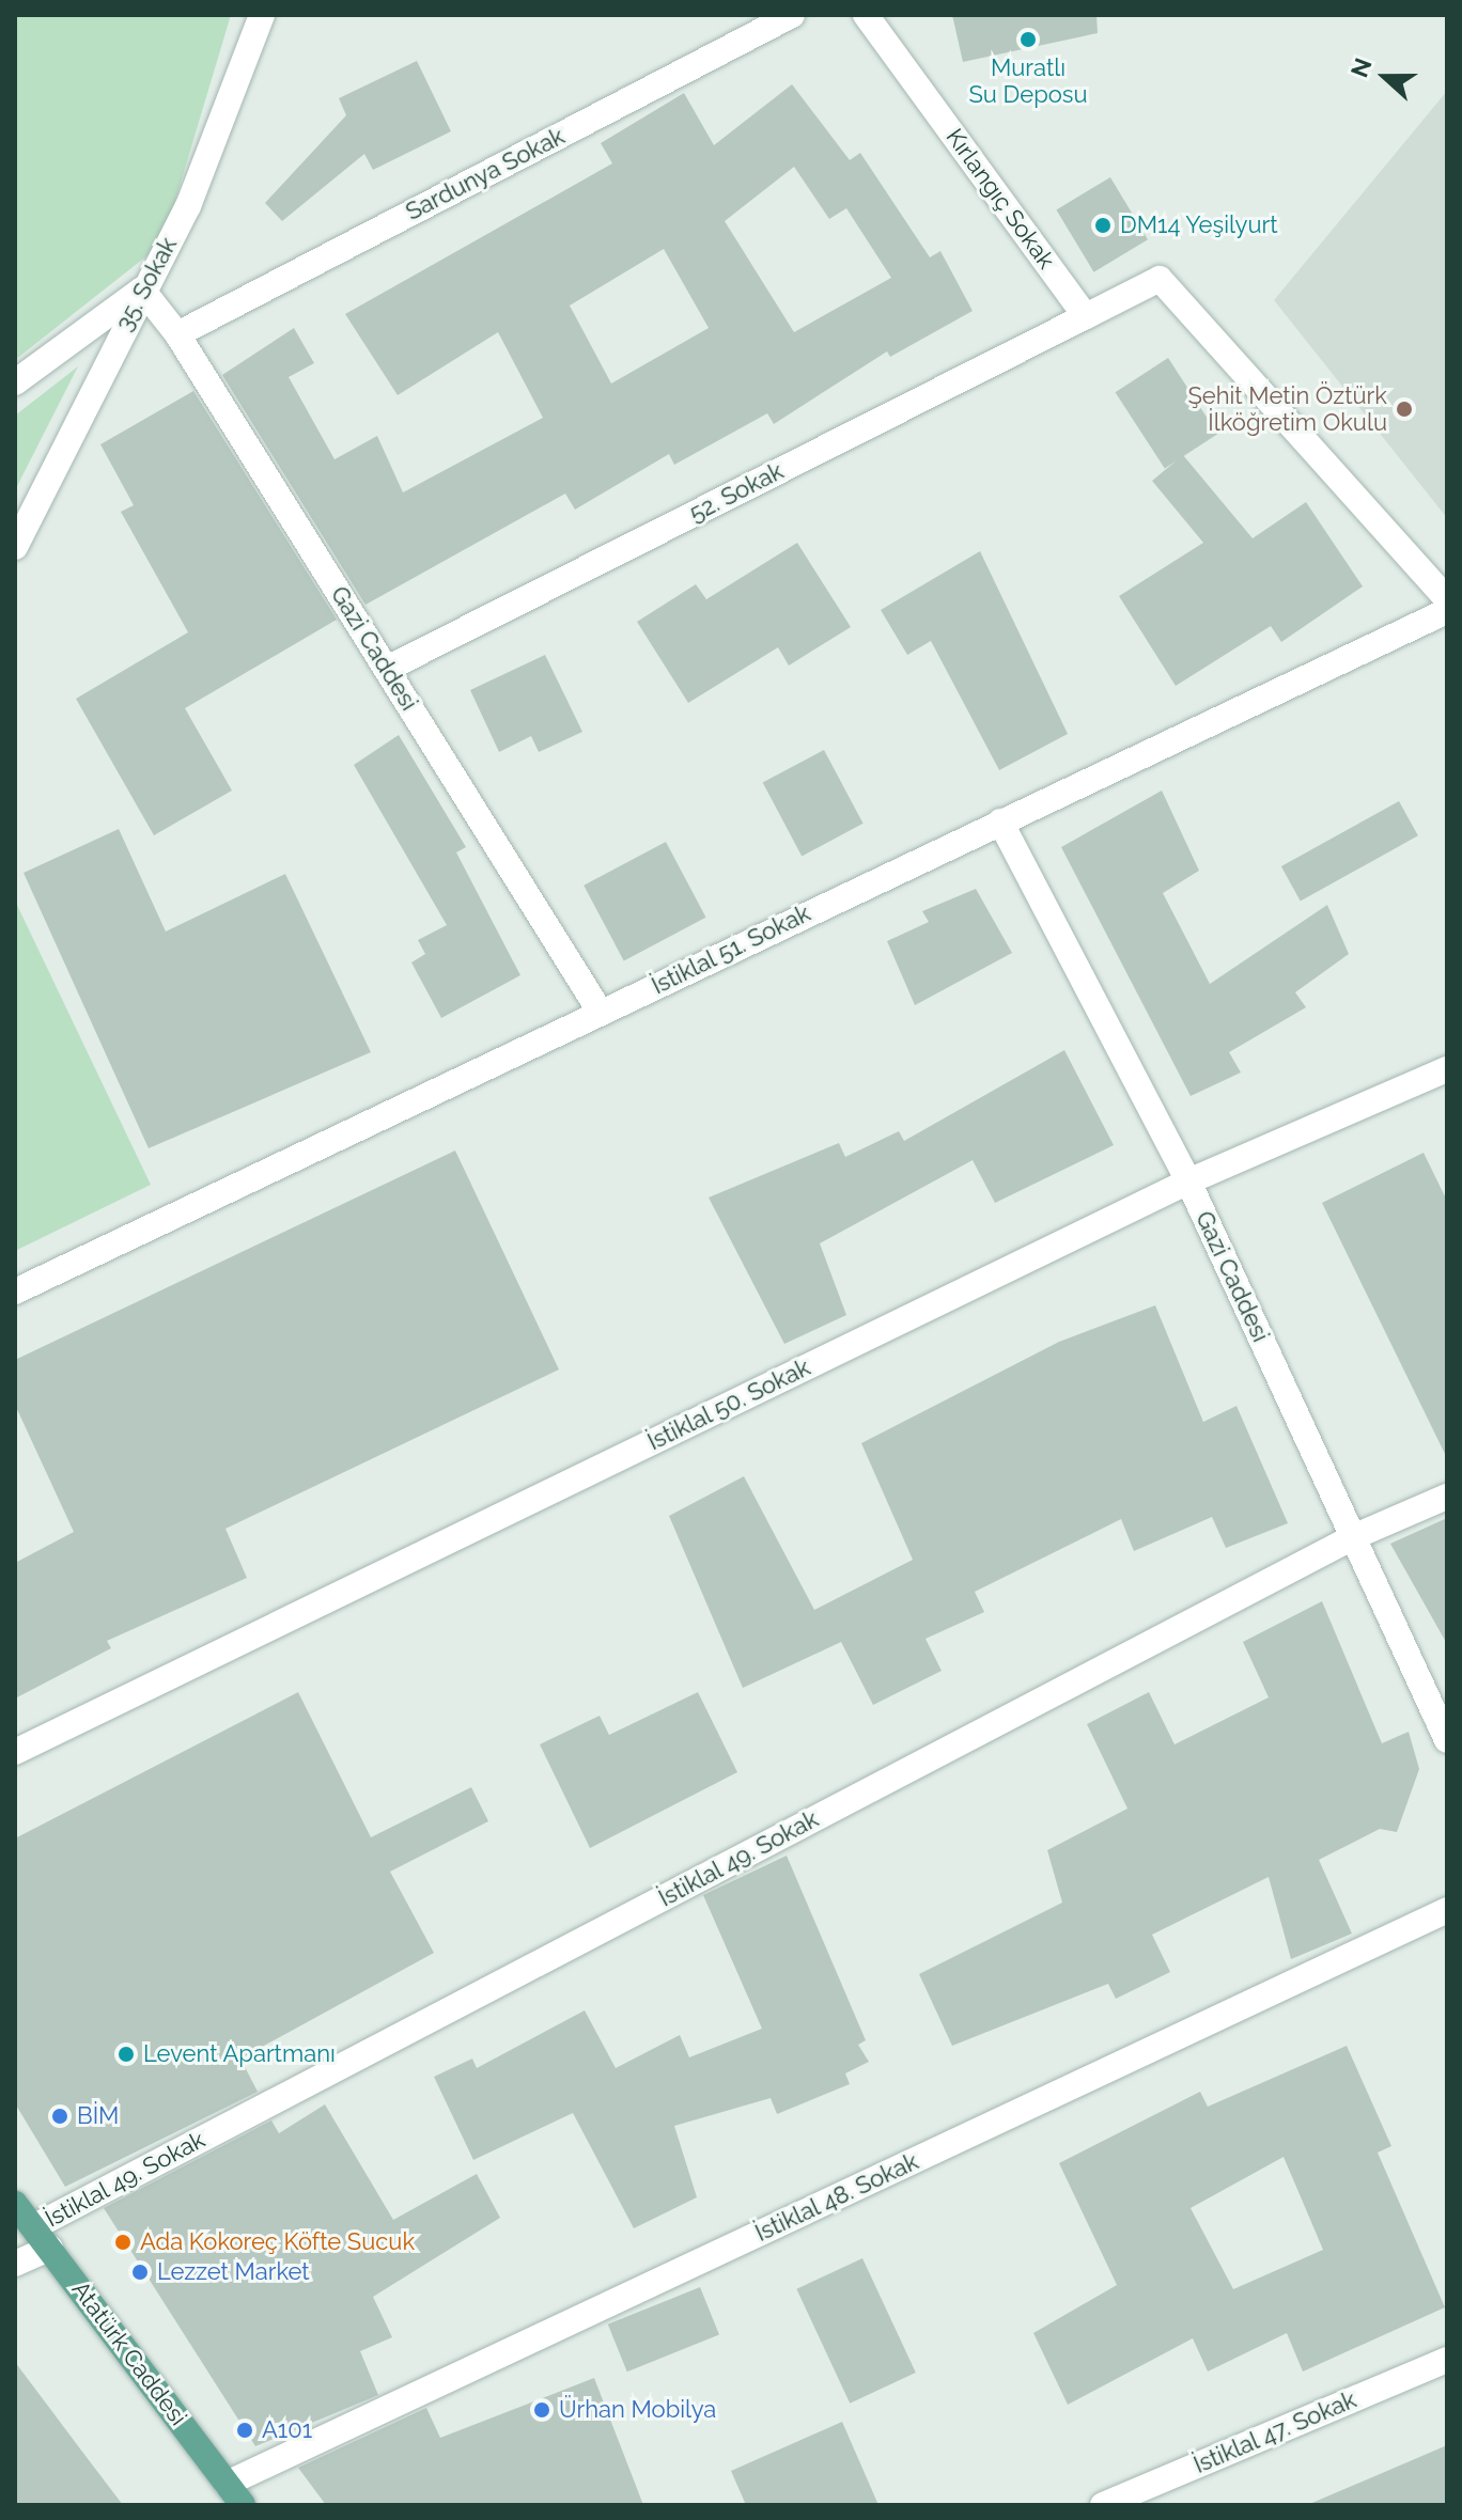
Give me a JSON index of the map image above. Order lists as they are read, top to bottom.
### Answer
{
  "streets": {
    "main road": ["Atatürk Caddesi"],
    "street": [
      "Sardunya Sokak",
      "Kırlangıç Sokak",
      "35. Sokak",
      "52. Sokak",
      "Gazi Caddesi",
      "İstiklal 51. Sokak",
      "İstiklal 50. Sokak",
      "İstiklal 49. Sokak",
      "İstiklal 48. Sokak",
      "İstiklal 47. Sokak"
    ]
  },
  "crossings": [
    ["Sardunya Sokak", "Gazi Caddesi"],
    ["Kırlangıç Sokak", "52. Sokak"],
    ["35. Sokak", "Gazi Caddesi"],
    ["52. Sokak", "Gazi Caddesi"],
    ["Gazi Caddesi", "İstiklal 51. Sokak"],
    ["Gazi Caddesi", "İstiklal 50. Sokak"],
    ["Gazi Caddesi", "İstiklal 49. Sokak"],
    ["İstiklal 49. Sokak", "Atatürk Caddesi"],
    ["İstiklal 48. Sokak", "Atatürk Caddesi"]
  ],
  "places": [
    "Muratlı Su Deposu",
    "DM14 Yeşilyurt",
    "Şehit Metin Öztürk İlköğretim Okulu",
    "Levent Apartmanı",
    "BİM",
    "Ada Kokoreç Köfte Sucuk",
    "Lezzet Market",
    "Ürhan Mobilya",
    "A101"
  ],
  "north": "left"
}
